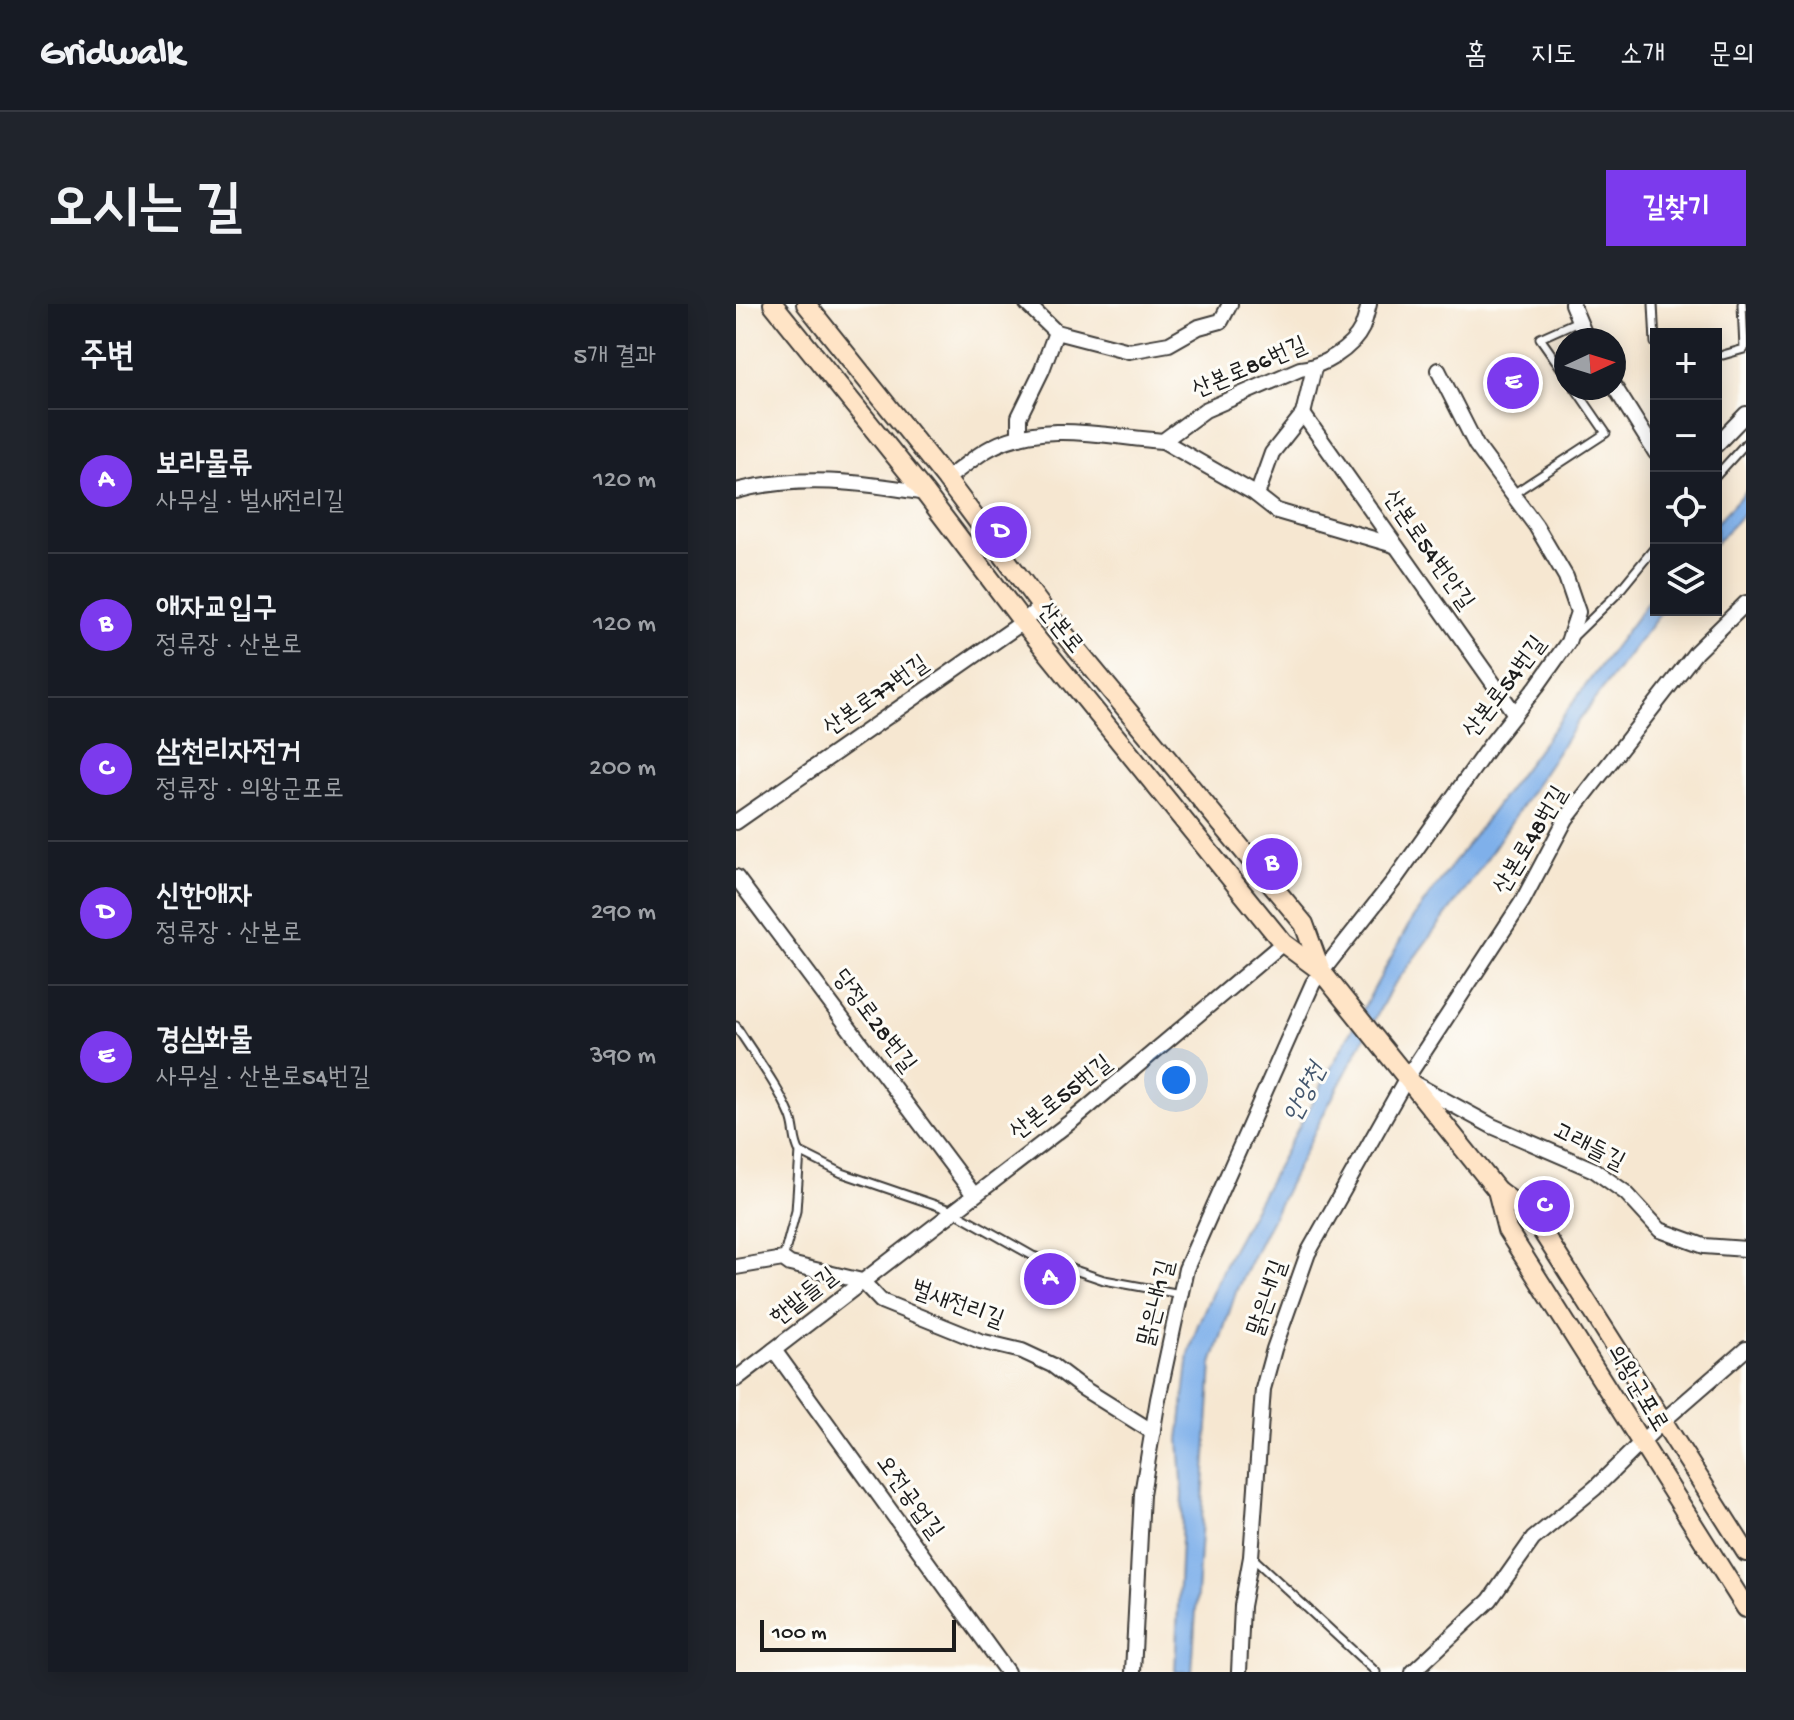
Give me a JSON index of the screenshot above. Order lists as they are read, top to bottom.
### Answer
{
  "streets": {
    "street": [
      "산본로86번길",
      "산본로54번안길",
      "산본로",
      "산본로54번길",
      "산본로77번길",
      "산본로48번길",
      "당정로28번길",
      "산본로55번길",
      "고래들길",
      "한밭들길",
      "맑은내길",
      "맑은내1길",
      "벌새전리길",
      "의왕군포로",
      "오전공업길"
    ]
  },
  "crossings": [
    ["산본로54번안길", "산본로54번길"],
    ["산본로", "산본로54번길"],
    ["산본로", "산본로77번길"],
    ["산본로", "산본로55번길"],
    ["산본로", "맑은내1길"],
    ["산본로", "의왕군포로"],
    ["산본로54번길", "맑은내1길"],
    ["산본로54번길", "의왕군포로"],
    ["산본로48번길", "고래들길"],
    ["산본로48번길", "맑은내길"],
    ["산본로48번길", "의왕군포로"],
    ["당정로28번길", "산본로55번길"],
    ["산본로55번길", "한밭들길"],
    ["산본로55번길", "벌새전리길"],
    ["고래들길", "맑은내길"],
    ["고래들길", "의왕군포로"],
    ["한밭들길", "벌새전리길"],
    ["한밭들길", "오전공업길"],
    ["맑은내길", "의왕군포로"],
    ["맑은내1길", "벌새전리길"],
    ["맑은내1길", "의왕군포로"]
  ],
  "water": ["안양천"],
  "scale_bar": "100 m",
  "north": "right",
  "page": {
    "header": "Gridwalk",
    "nav": [
      "홈",
      "지도",
      "소개",
      "문의"
    ],
    "buttons": "길찾기",
    "title": "오시는 길",
    "heading": ["주변", "5개 결과"],
    "map_buttons": ["+", "−"],
    "pins": [
      "E",
      "D",
      "B",
      "C",
      "A"
    ],
    "list": [
      {
        "mark": "A",
        "name": "보라물류",
        "note": "사무실 · 벌새전리길",
        "value": "120 m"
      },
      {
        "mark": "B",
        "name": "애자교입구",
        "note": "정류장 · 산본로",
        "value": "120 m"
      },
      {
        "mark": "C",
        "name": "삼천리자전거",
        "note": "정류장 · 의왕군포로",
        "value": "200 m"
      },
      {
        "mark": "D",
        "name": "신한애자",
        "note": "정류장 · 산본로",
        "value": "290 m"
      },
      {
        "mark": "E",
        "name": "경심화물",
        "note": "사무실 · 산본로54번길",
        "value": "390 m"
      }
    ],
    "scale": "100 m"
  }
}
